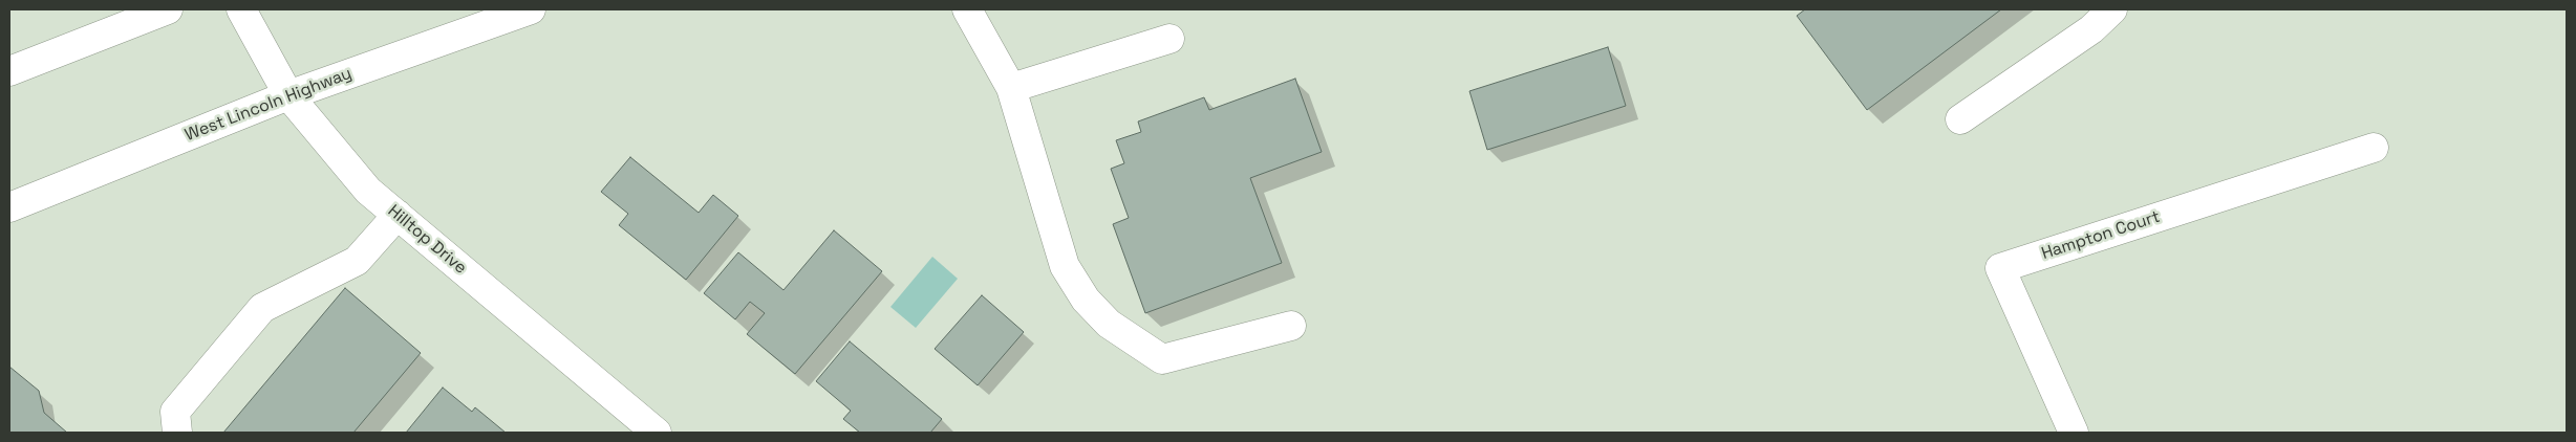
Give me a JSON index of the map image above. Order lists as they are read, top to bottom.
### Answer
{
  "streets": {
    "street": ["West Lincoln Highway", "Hampton Court", "Hilltop Drive"]
  },
  "crossings": [
    ["West Lincoln Highway", "Hilltop Drive"]
  ]
}
